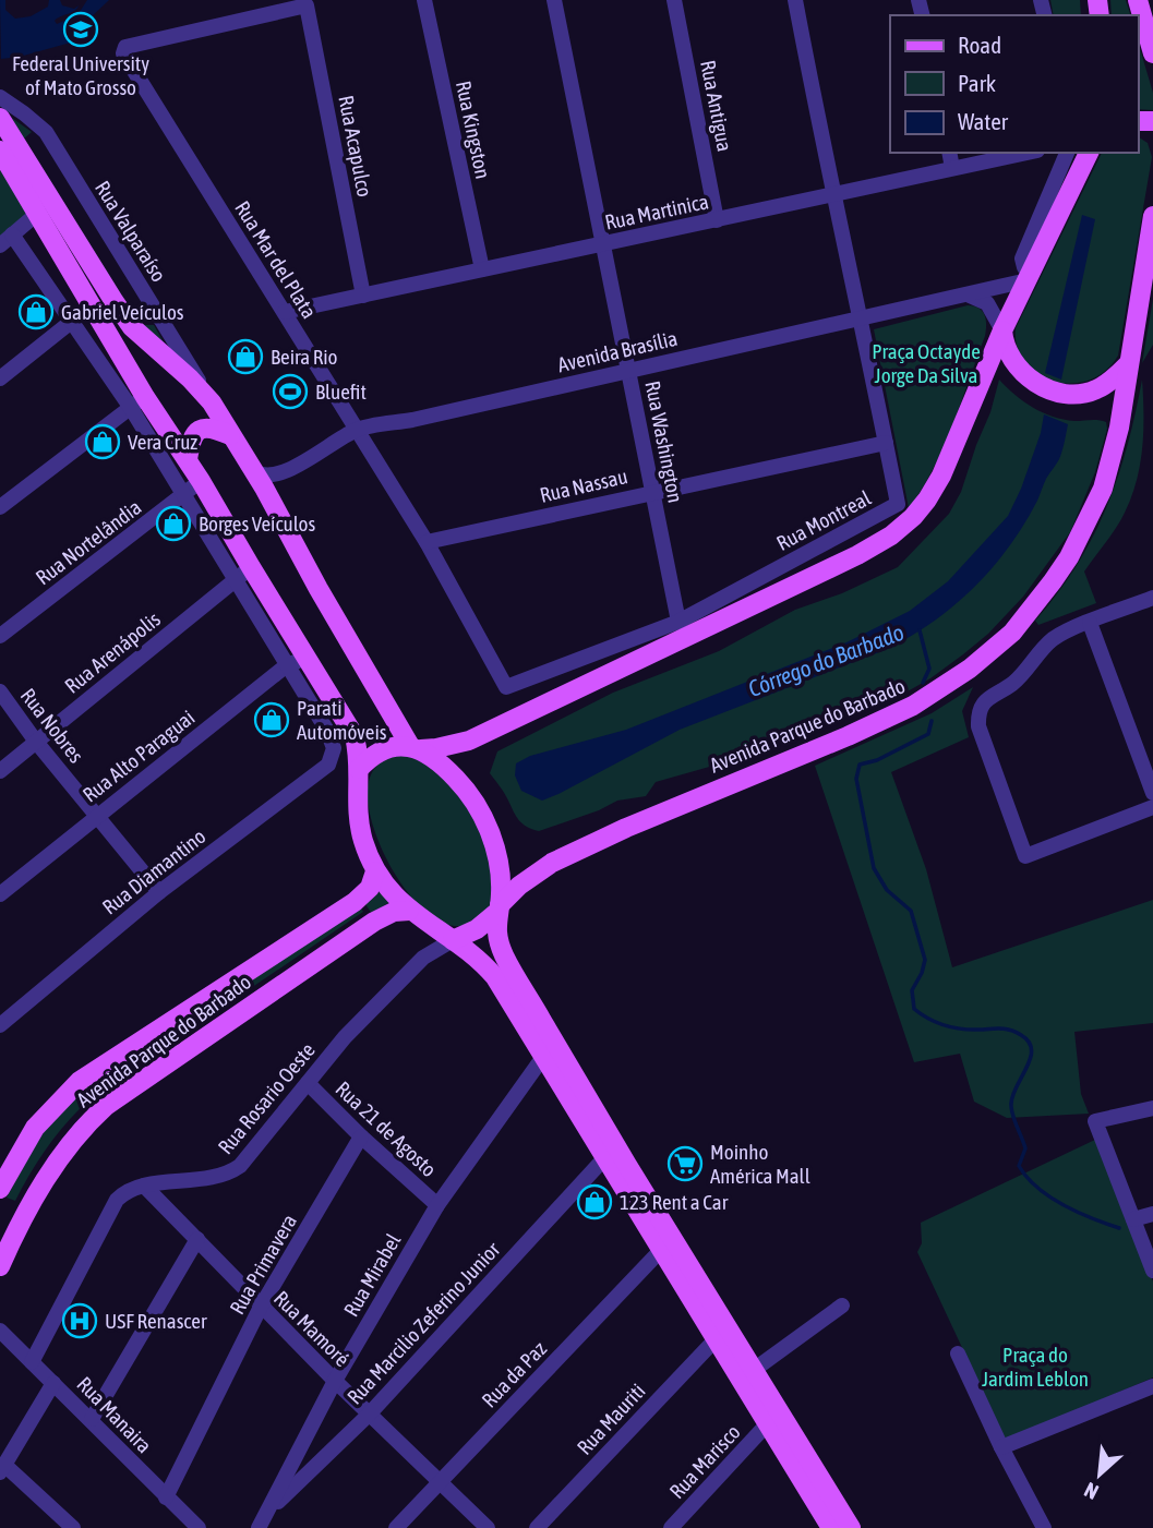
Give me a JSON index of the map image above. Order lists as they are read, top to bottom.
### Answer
{
  "streets": {
    "main road": ["Avenida Parque do Barbado"],
    "street": [
      "Rua Antigua",
      "Rua Kingston",
      "Rua Acapulco",
      "Rua Martinica",
      "Rua Valparaíso",
      "Rua Mar del Plata",
      "Avenida Brasília",
      "Rua Washington",
      "Rua Nassau",
      "Rua Montreal",
      "Rua Nortelândia",
      "Rua Arenápolis",
      "Rua Nobres",
      "Rua Alto Paraguai",
      "Rua Diamantino",
      "Rua Rosario Oeste",
      "Rua 21 de Agosto",
      "Rua Primavera",
      "Rua Mirabel",
      "Rua Marcilio Zeferino Junior",
      "Rua Mamoré",
      "Rua da Paz",
      "Rua Manaira",
      "Rua Mauriti",
      "Rua Marisco"
    ]
  },
  "crossings": [
    ["Rua Antigua", "Rua Martinica"],
    ["Rua Kingston", "Rua Martinica"],
    ["Rua Acapulco", "Rua Martinica"],
    ["Rua Acapulco", "Rua Mar del Plata"],
    ["Rua Martinica", "Rua Mar del Plata"],
    ["Rua Martinica", "Rua Washington"],
    ["Rua Martinica", "Rua Montreal"],
    ["Rua Mar del Plata", "Avenida Brasília"],
    ["Rua Mar del Plata", "Rua Nassau"],
    ["Rua Mar del Plata", "Rua Montreal"],
    ["Avenida Brasília", "Rua Washington"],
    ["Avenida Brasília", "Rua Montreal"],
    ["Rua Washington", "Rua Nassau"],
    ["Rua Washington", "Rua Montreal"],
    ["Rua Nassau", "Rua Montreal"],
    ["Rua Arenápolis", "Rua Nobres"],
    ["Rua Nobres", "Rua Alto Paraguai"],
    ["Rua Nobres", "Rua Diamantino"],
    ["Avenida Parque do Barbado", "Rua Rosario Oeste"],
    ["Rua Alto Paraguai", "Rua Diamantino"],
    ["Rua Rosario Oeste", "Rua 21 de Agosto"],
    ["Rua Rosario Oeste", "Rua Mamoré"],
    ["Rua Rosario Oeste", "Rua Manaira"],
    ["Rua 21 de Agosto", "Rua Primavera"],
    ["Rua 21 de Agosto", "Rua Mirabel"],
    ["Rua Primavera", "Rua Mamoré"],
    ["Rua Primavera", "Rua Manaira"],
    ["Rua Mirabel", "Rua Marcilio Zeferino Junior"],
    ["Rua Mirabel", "Rua Mamoré"],
    ["Rua Marcilio Zeferino Junior", "Rua Mamoré"],
    ["Rua Mamoré", "Rua da Paz"]
  ],
  "water": ["Córrego do Barbado"],
  "parks": ["Praça Octayde Jorge Da Silva", "Praça do Jardim Leblon"],
  "places": {
    "school or university": ["Federal University of Mato Grosso"],
    "shop": [
      "Gabriel Veículos",
      "Beira Rio",
      "Vera Cruz",
      "Borges Veículos",
      "Parati Automóveis",
      "123 Rent a Car"
    ],
    "sports": ["Bluefit"],
    "supermarket": ["Moinho América Mall"],
    "hospital": ["USF Renascer"]
  },
  "legend": ["Road", "Park", "Water"],
  "north": "bottom left"
}
